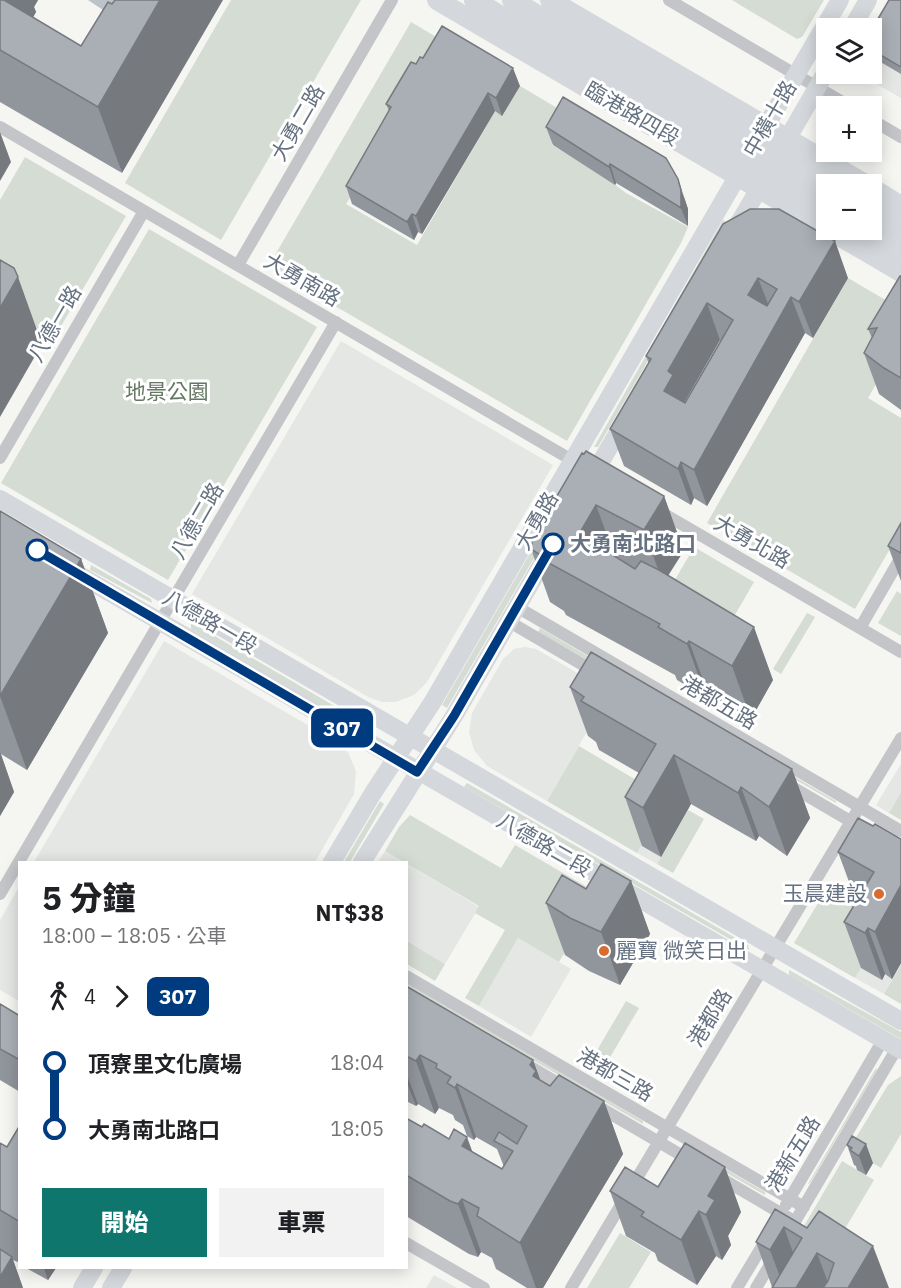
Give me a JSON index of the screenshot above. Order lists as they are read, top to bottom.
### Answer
{
  "streets": {
    "main road": ["臨港路四段"],
    "street": [
      "中橫十路",
      "大勇二路",
      "大勇南路",
      "八德一路",
      "八德二路",
      "大勇路",
      "大勇北路",
      "八德路一段",
      "港都五路",
      "八德路二段",
      "港都路",
      "港都三路",
      "港新五路"
    ]
  },
  "crossings": [
    ["臨港路四段", "中橫十路"],
    ["臨港路四段", "大勇路"],
    ["中橫十路", "大勇路"],
    ["大勇二路", "大勇南路"],
    ["大勇南路", "八德一路"],
    ["大勇南路", "八德二路"],
    ["大勇南路", "大勇路"],
    ["八德二路", "八德路一段"],
    ["大勇路", "八德路一段"],
    ["大勇路", "港都五路"],
    ["大勇路", "八德路二段"],
    ["八德路一段", "八德路二段"],
    ["港都五路", "港都路"],
    ["八德路二段", "港都路"],
    ["八德路二段", "港新五路"],
    ["港都路", "港都三路"],
    ["港都三路", "港新五路"]
  ],
  "parks": ["地景公園"],
  "places": ["大勇南北路口", "玉晨建設", "麗寶 微笑日出"],
  "lines": ["bus line 307"],
  "page": {
    "on_map": "307",
    "map_buttons": ["+", "−"],
    "heading": ["5 分鐘", "18:00 – 18:05 · 公車", "NT$38"],
    "legs": ["4", "307"],
    "list": [
      {
        "name": "頂寮里文化廣場",
        "value": "18:04"
      },
      {
        "name": "大勇南北路口",
        "value": "18:05"
      }
    ],
    "buttons": ["開始", "車票"]
  }
}
